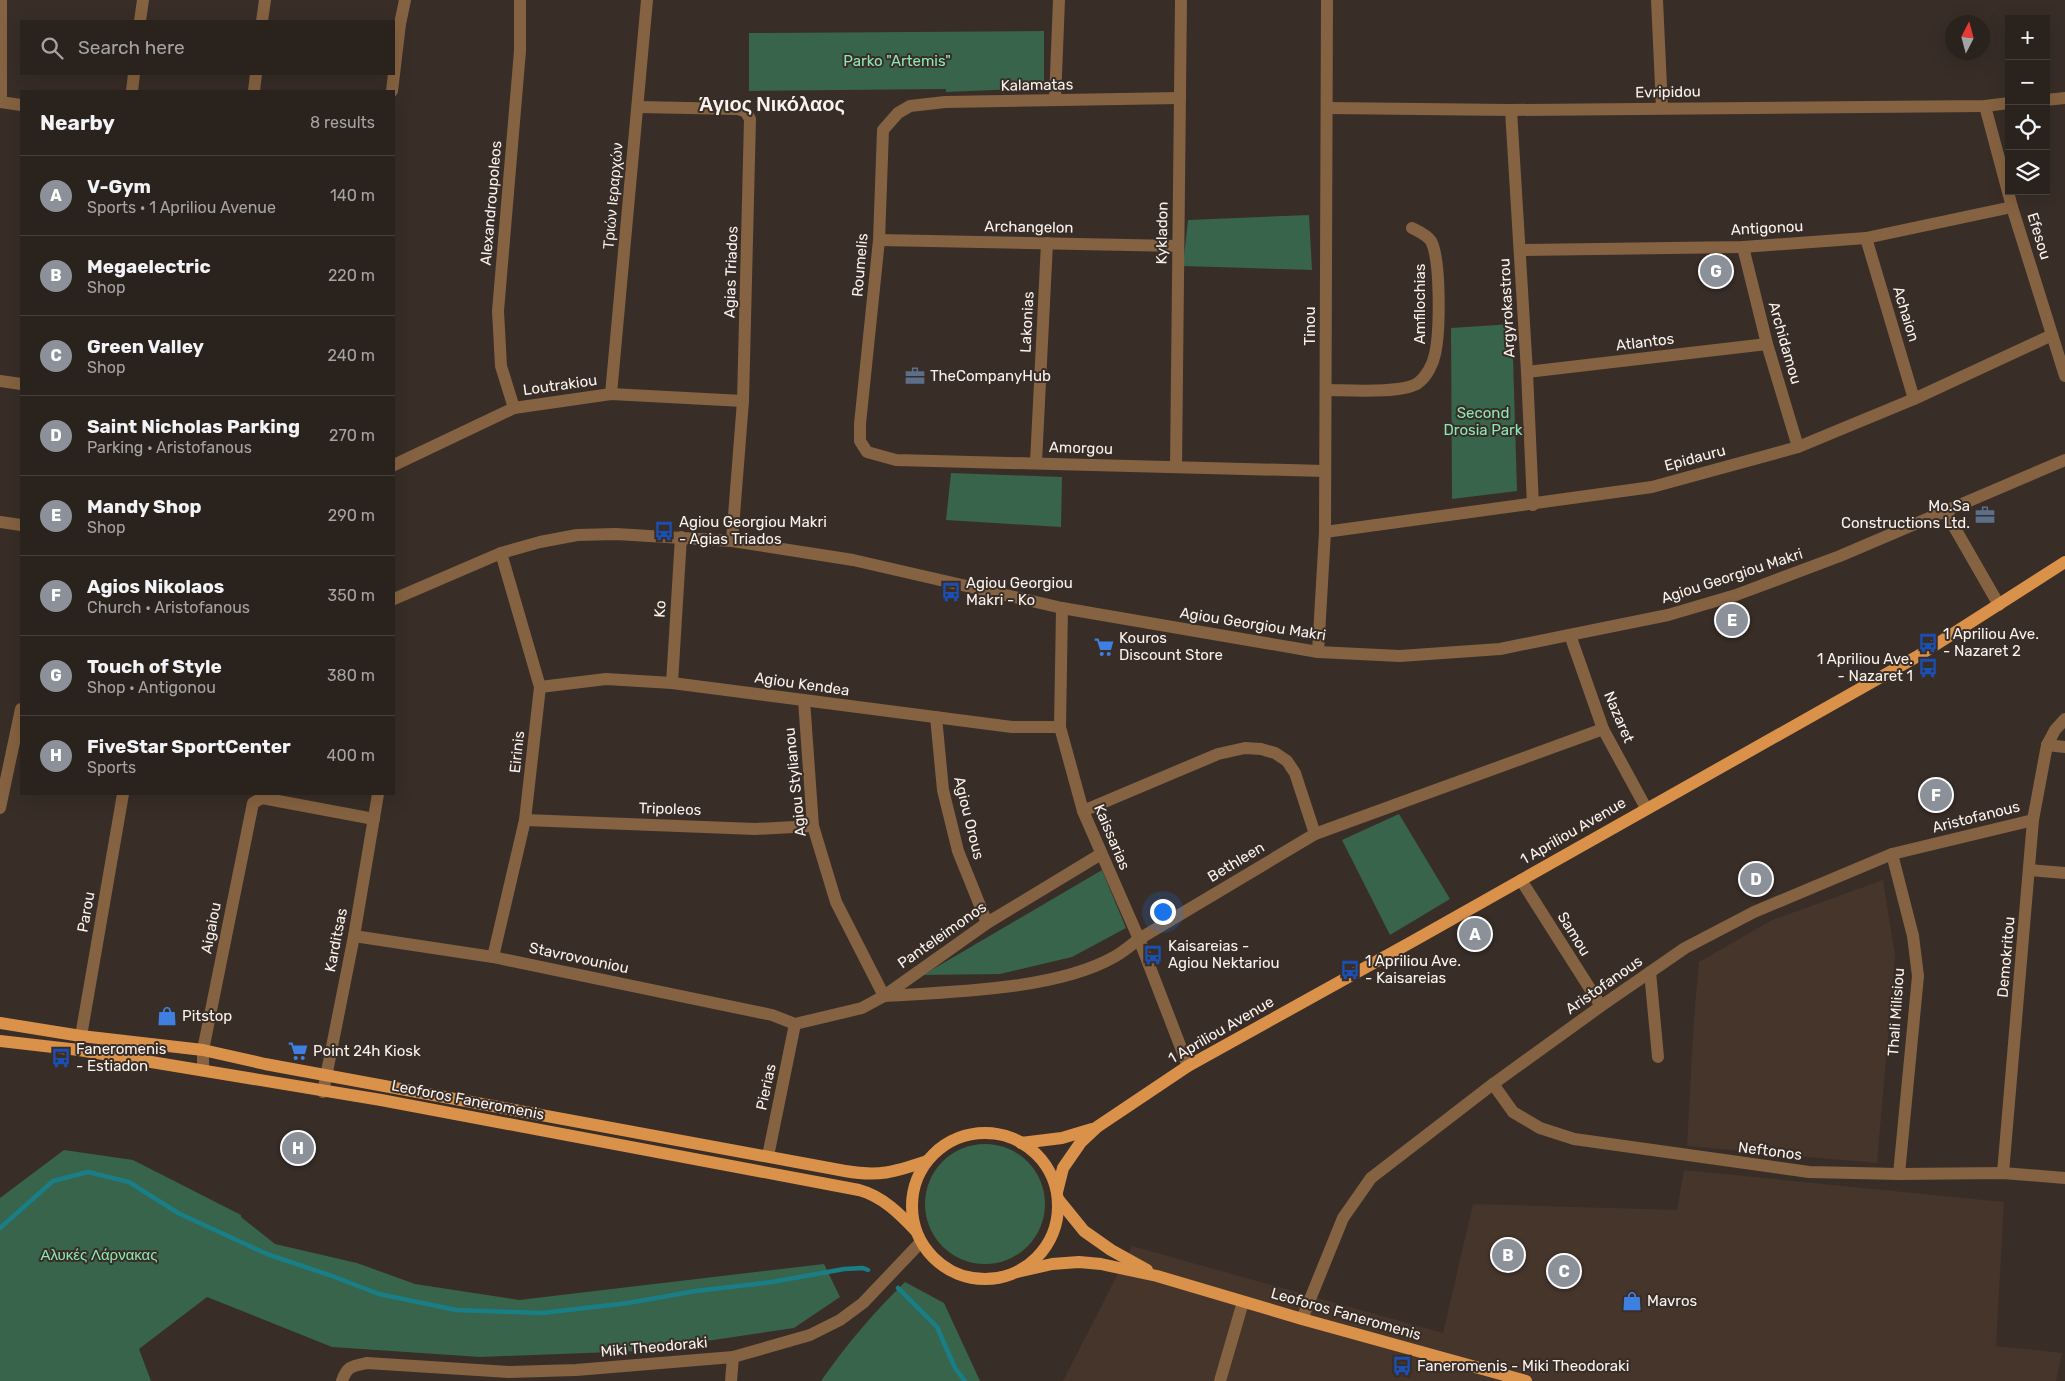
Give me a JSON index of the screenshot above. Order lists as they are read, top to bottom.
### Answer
{
  "streets": {
    "main road": ["1 Apriliou Avenue", "Leoforos Faneromenis"],
    "street": [
      "Kalamatas",
      "Evripidou",
      "Τριών Ιεραρχών",
      "Alexandroupoleos",
      "Archangelon",
      "Antigonou",
      "Kykladon",
      "Efesou",
      "Roumelis",
      "Agias Triados",
      "Amfilochias",
      "Argyrokastrou",
      "Achaion",
      "Lakonias",
      "Tinou",
      "Atlantos",
      "Archidamou",
      "Loutrakiou",
      "Amorgou",
      "Epidauru",
      "Agiou Georgiou Makri",
      "Ko",
      "Agiou Kendea",
      "Nazaret",
      "Eirinis",
      "Agiou Stylianou",
      "Tripoleos",
      "Aristofanous",
      "Agiou Orous",
      "Kaissarias",
      "Bethleen",
      "Parou",
      "Aigaiou",
      "Samou",
      "Panteleimonos",
      "Karditsas",
      "Demokritou",
      "Stavrovouniou",
      "Thali Milisiou",
      "Pierias",
      "Neftonos",
      "Miki Theodoraki"
    ]
  },
  "crossings": [
    ["Kalamatas", "Kykladon"],
    ["Kalamatas", "Roumelis"],
    ["Evripidou", "Efesou"],
    ["Evripidou", "Argyrokastrou"],
    ["Evripidou", "Tinou"],
    ["Τριών Ιεραρχών", "Agias Triados"],
    ["Τριών Ιεραρχών", "Loutrakiou"],
    ["Alexandroupoleos", "Loutrakiou"],
    ["Archangelon", "Kykladon"],
    ["Archangelon", "Roumelis"],
    ["Archangelon", "Lakonias"],
    ["Antigonou", "Efesou"],
    ["Antigonou", "Argyrokastrou"],
    ["Antigonou", "Achaion"],
    ["Antigonou", "Archidamou"],
    ["Kykladon", "Amorgou"],
    ["Efesou", "Epidauru"],
    ["Roumelis", "Amorgou"],
    ["Agias Triados", "Loutrakiou"],
    ["Agias Triados", "Agiou Georgiou Makri"],
    ["Amfilochias", "Tinou"],
    ["Argyrokastrou", "Atlantos"],
    ["Argyrokastrou", "Epidauru"],
    ["Achaion", "Epidauru"],
    ["Lakonias", "Amorgou"],
    ["Tinou", "Amorgou"],
    ["Tinou", "Epidauru"],
    ["Tinou", "Agiou Georgiou Makri"],
    ["Atlantos", "Archidamou"],
    ["Archidamou", "Epidauru"],
    ["Agiou Georgiou Makri", "Ko"],
    ["Agiou Georgiou Makri", "Nazaret"],
    ["Agiou Georgiou Makri", "Eirinis"],
    ["Agiou Georgiou Makri", "Kaissarias"],
    ["Ko", "Agiou Kendea"],
    ["Agiou Kendea", "Eirinis"],
    ["Agiou Kendea", "Agiou Stylianou"],
    ["Agiou Kendea", "Agiou Orous"],
    ["Agiou Kendea", "Kaissarias"],
    ["Nazaret", "1 Apriliou Avenue"],
    ["Nazaret", "Bethleen"],
    ["Eirinis", "Tripoleos"],
    ["Eirinis", "Stavrovouniou"],
    ["Agiou Stylianou", "Tripoleos"],
    ["Agiou Stylianou", "Bethleen"],
    ["Agiou Stylianou", "Panteleimonos"],
    ["Aristofanous", "Samou"],
    ["Aristofanous", "Demokritou"],
    ["Aristofanous", "Thali Milisiou"],
    ["Aristofanous", "Leoforos Faneromenis"],
    ["Aristofanous", "Neftonos"],
    ["Agiou Orous", "Panteleimonos"],
    ["1 Apriliou Avenue", "Kaissarias"],
    ["1 Apriliou Avenue", "Samou"],
    ["1 Apriliou Avenue", "Leoforos Faneromenis"],
    ["1 Apriliou Avenue", "Miki Theodoraki"],
    ["Kaissarias", "Bethleen"],
    ["Kaissarias", "Panteleimonos"],
    ["Bethleen", "Panteleimonos"],
    ["Parou", "Leoforos Faneromenis"],
    ["Aigaiou", "Karditsas"],
    ["Aigaiou", "Leoforos Faneromenis"],
    ["Panteleimonos", "Stavrovouniou"],
    ["Panteleimonos", "Pierias"],
    ["Karditsas", "Stavrovouniou"],
    ["Karditsas", "Leoforos Faneromenis"],
    ["Demokritou", "Neftonos"],
    ["Stavrovouniou", "Pierias"],
    ["Thali Milisiou", "Neftonos"],
    ["Pierias", "Leoforos Faneromenis"],
    ["Leoforos Faneromenis", "Miki Theodoraki"]
  ],
  "districts": ["Άγιος Νικόλαος"],
  "parks": ["Parko \"Artemis\"", "Second Drosia Park", "Αλυκές Λάρνακας"],
  "places": {
    "office": ["TheCompanyHub", "Mo.Sa Constructions Ltd."],
    "bus stop": [
      "Agiou Georgiou Makri - Agias Triados",
      "Agiou Georgiou Makri - Ko",
      "1 Apriliou Ave. - Nazaret 2",
      "1 Apriliou Ave. - Nazaret 1",
      "Kaisareias - Agiou Nektariou",
      "1 Apriliou Ave. - Kaisareias",
      "Faneromenis - Estiadon",
      "Faneromenis - Miki Theodoraki"
    ],
    "supermarket": ["Kouros Discount Store", "Point 24h Kiosk"],
    "shop": ["Pitstop", "Mavros"]
  },
  "north": "top",
  "page": {
    "map_buttons": ["+", "−"],
    "search": "Search here",
    "heading": ["Nearby", "8 results"],
    "list": [
      {
        "mark": "A",
        "name": "V-Gym",
        "note": "Sports · 1 Apriliou Avenue",
        "value": "140 m"
      },
      {
        "mark": "B",
        "name": "Megaelectric",
        "note": "Shop",
        "value": "220 m"
      },
      {
        "mark": "C",
        "name": "Green Valley",
        "note": "Shop",
        "value": "240 m"
      },
      {
        "mark": "D",
        "name": "Saint Nicholas Parking",
        "note": "Parking · Aristofanous",
        "value": "270 m"
      },
      {
        "mark": "E",
        "name": "Mandy Shop",
        "note": "Shop",
        "value": "290 m"
      },
      {
        "mark": "F",
        "name": "Agios Nikolaos",
        "note": "Church · Aristofanous",
        "value": "350 m"
      },
      {
        "mark": "G",
        "name": "Touch of Style",
        "note": "Shop · Antigonou",
        "value": "380 m"
      },
      {
        "mark": "H",
        "name": "FiveStar SportCenter",
        "note": "Sports",
        "value": "400 m"
      }
    ],
    "pins": [
      "G",
      "E",
      "F",
      "D",
      "A",
      "H",
      "B",
      "C"
    ]
  }
}
